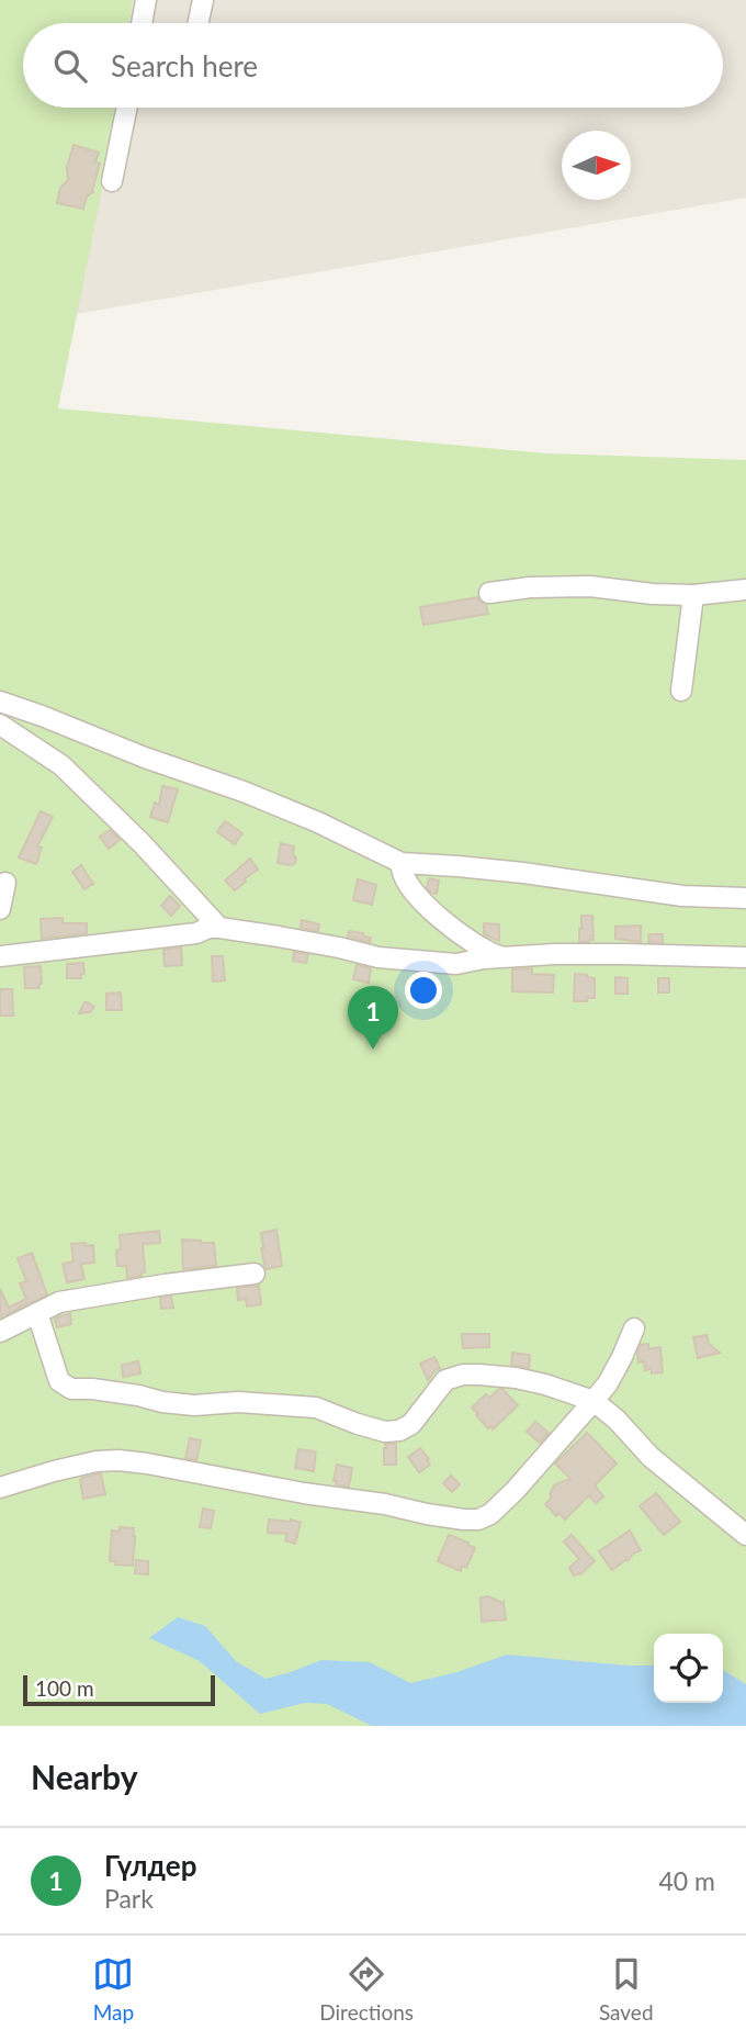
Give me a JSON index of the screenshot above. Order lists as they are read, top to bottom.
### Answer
{
  "scale_bar": "100 m",
  "north": "right",
  "page": {
    "search": "Search here",
    "pins": "1",
    "scale": "100 m",
    "heading": "Nearby",
    "list": [
      {
        "mark": "1",
        "name": "Гүлдер",
        "note": "Park",
        "value": "40 m"
      }
    ],
    "nav": ["Map", "Directions", "Saved"]
  }
}
